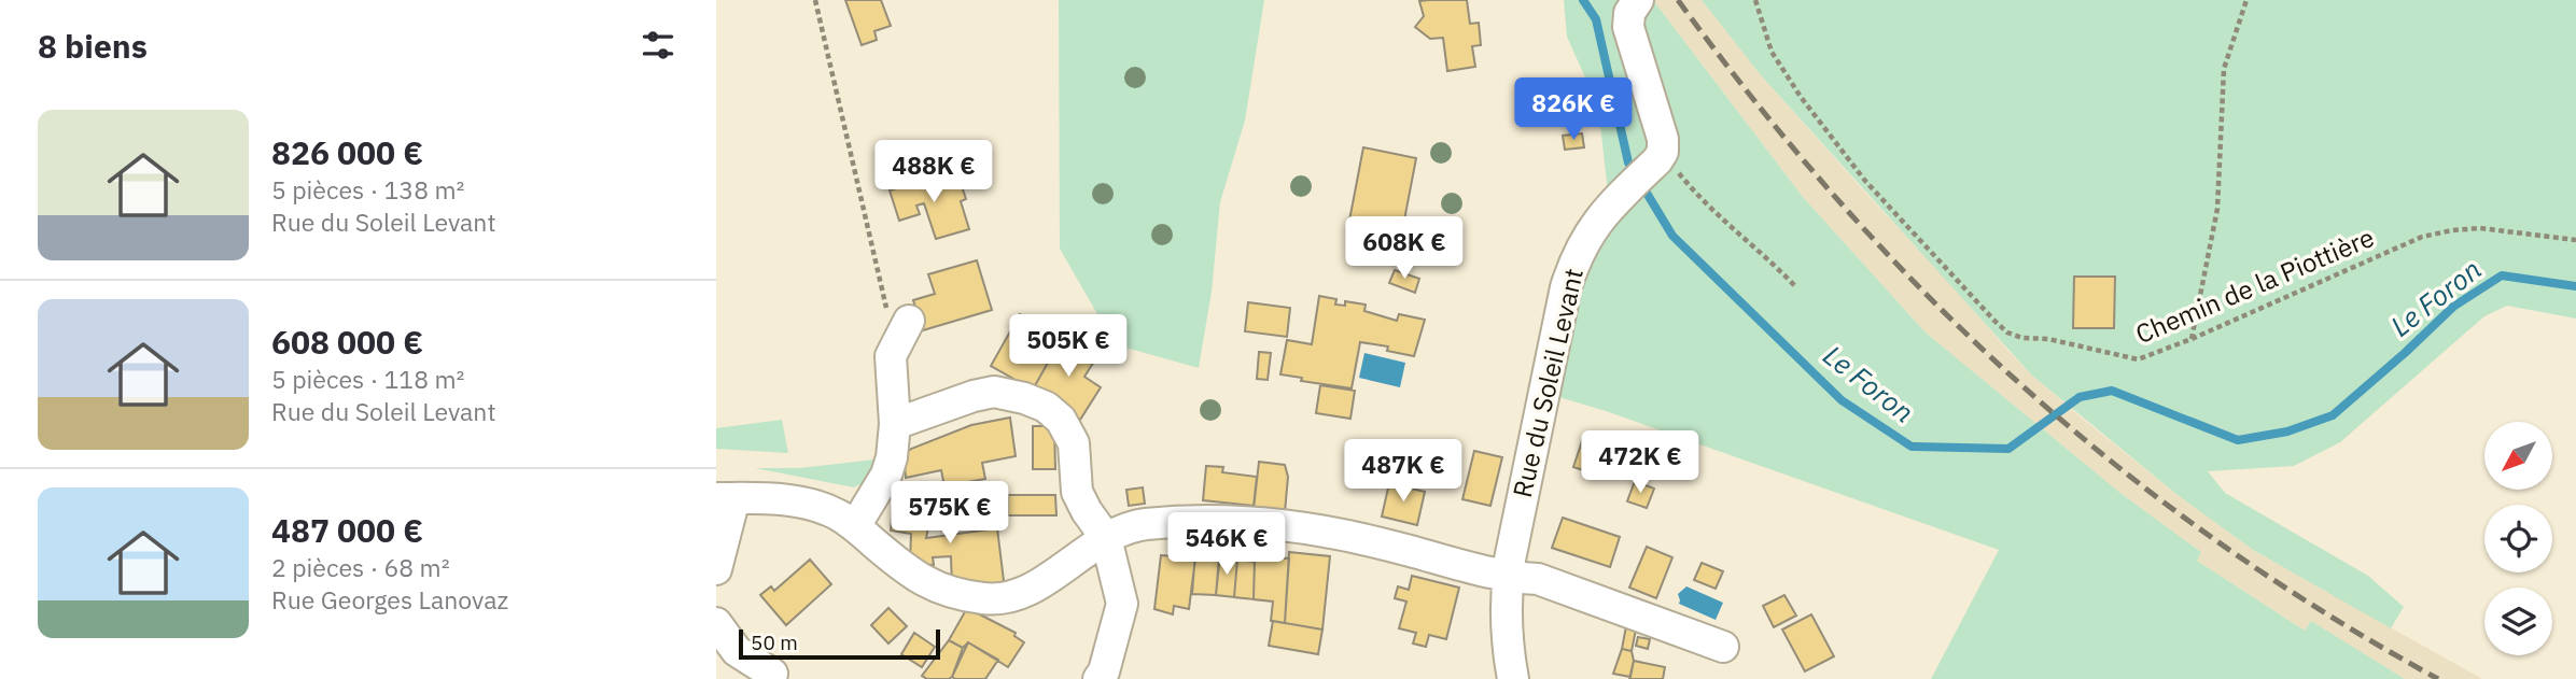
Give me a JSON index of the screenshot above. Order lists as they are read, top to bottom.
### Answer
{
  "streets": {
    "street": ["Rue du Soleil Levant"],
    "path": ["Chemin de la Piottière"]
  },
  "water": ["Le Foron"],
  "scale_bar": "50 m",
  "north": "bottom left",
  "page": {
    "heading": "8 biens",
    "price": [
      "826K €",
      "488K €",
      "608K €",
      "505K €",
      "472K €",
      "487K €",
      "575K €",
      "546K €"
    ],
    "list": [
      {
        "name": "826 000 €",
        "note": "5 pièces · 138 m² · Rue du Soleil Levant"
      },
      {
        "name": "608 000 €",
        "note": "5 pièces · 118 m² · Rue du Soleil Levant"
      },
      {
        "name": "487 000 €",
        "note": "2 pièces · 68 m² · Rue Georges Lanovaz"
      }
    ],
    "scale": "50 m"
  }
}
